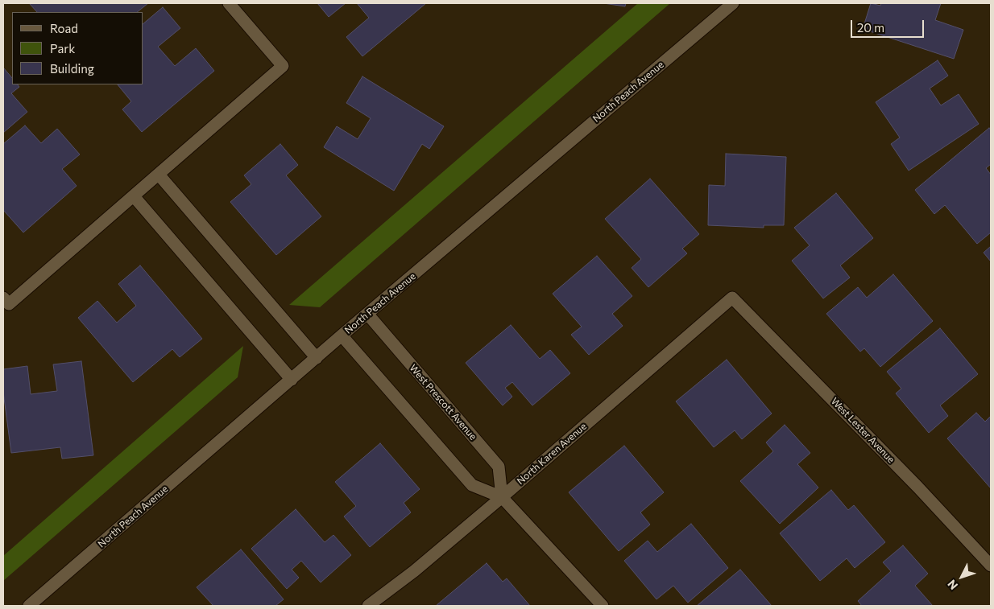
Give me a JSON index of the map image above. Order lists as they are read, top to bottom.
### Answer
{
  "streets": {
    "street": [
      "North Peach Avenue",
      "West Prescott Avenue",
      "West Lester Avenue",
      "North Karen Avenue"
    ]
  },
  "crossings": [
    ["North Peach Avenue", "West Prescott Avenue"],
    ["West Prescott Avenue", "North Karen Avenue"],
    ["West Lester Avenue", "North Karen Avenue"]
  ],
  "legend": ["Road", "Park", "Building"],
  "scale_bar": "20 m",
  "north": "bottom left"
}
